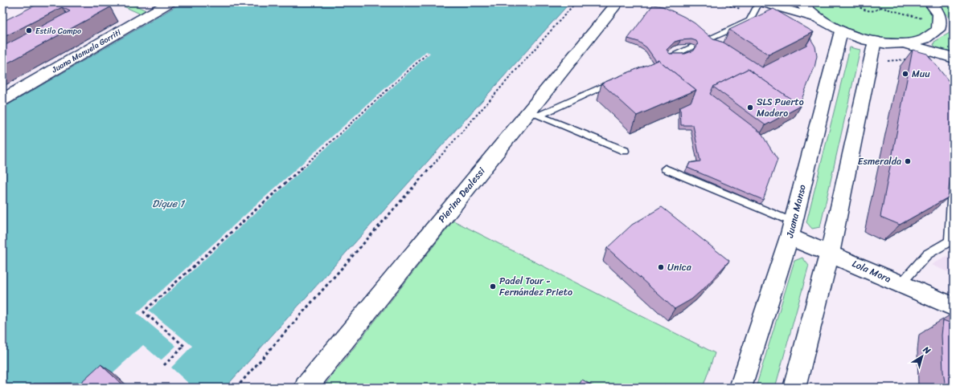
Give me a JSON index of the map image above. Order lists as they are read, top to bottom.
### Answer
{
  "streets": {
    "street": [
      "Juana Manuela Gorriti",
      "Pierina Dealessi",
      "Juana Manso",
      "Lola Mora"
    ]
  },
  "crossings": [
    ["Juana Manso", "Lola Mora"]
  ],
  "water": ["Dique 1"],
  "places": [
    "Estilo Campo",
    "Muu",
    "SLS Puerto Madero",
    "Esmeralda",
    "Unica",
    "Padel Tour - Fernández Prieto"
  ],
  "north": "top right"
}
